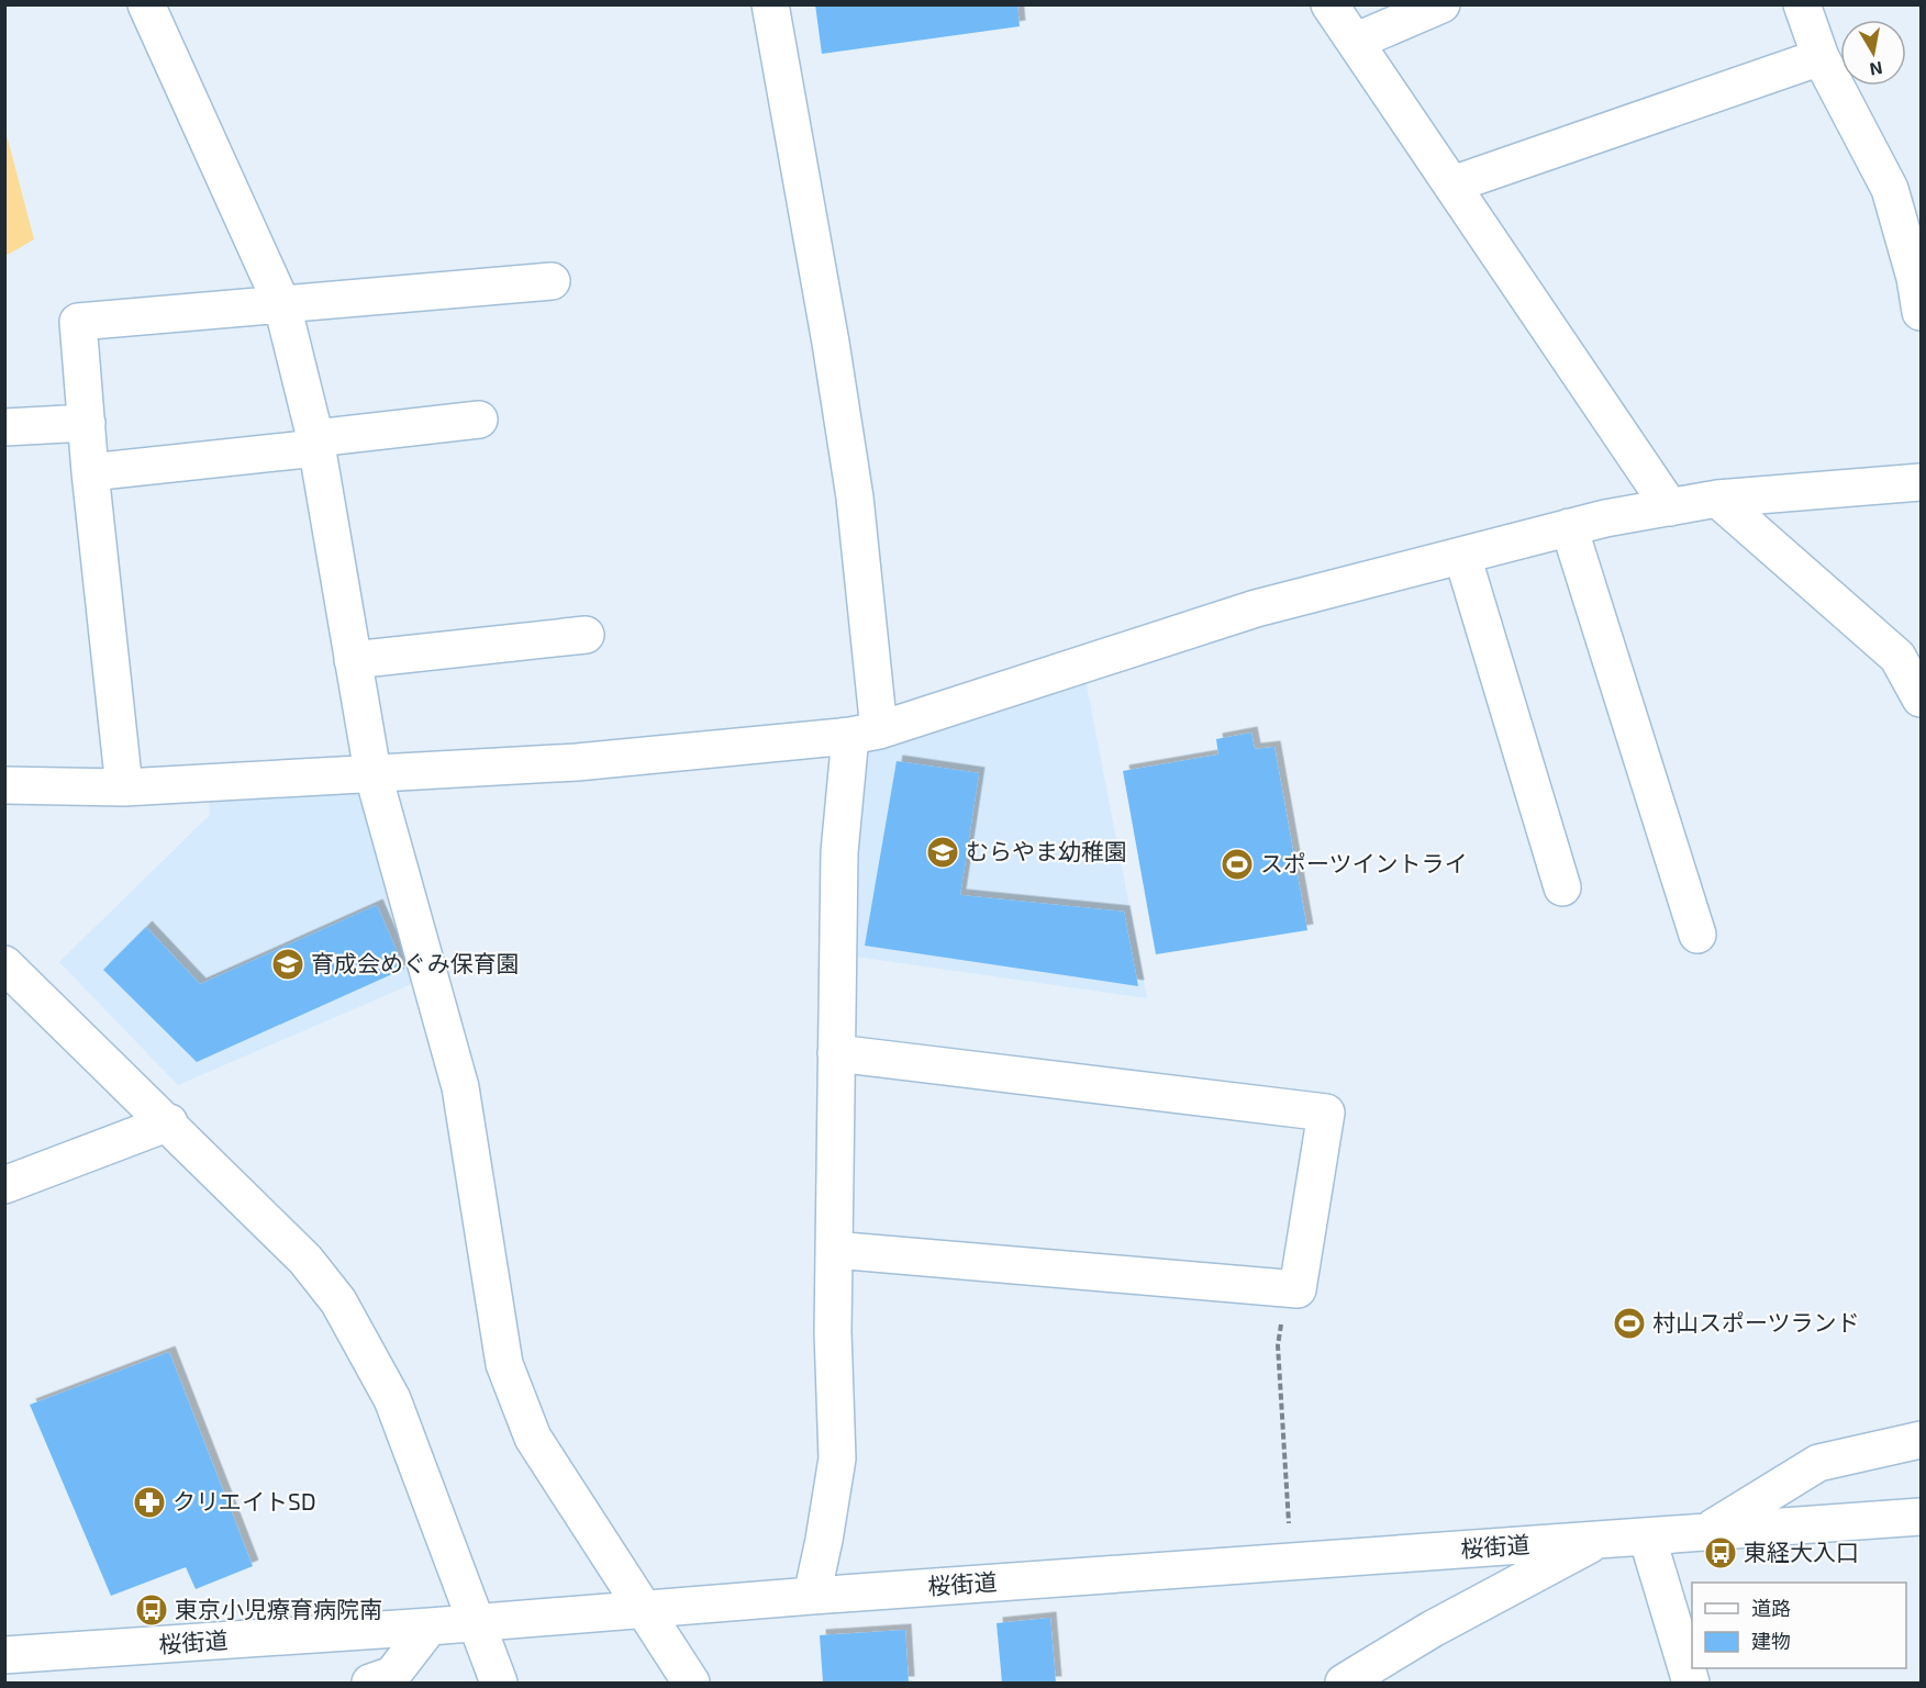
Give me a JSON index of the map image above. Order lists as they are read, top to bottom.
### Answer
{
  "streets": {
    "street": ["桜街道"]
  },
  "places": {
    "school or university": ["むらやま幼稚園", "育成会めぐみ保育園"],
    "sports": ["スポーツイントライ", "村山スポーツランド"],
    "pharmacy": ["クリエイトSD"],
    "bus stop": ["東経大入口", "東京小児療育病院南"]
  },
  "legend": ["道路", "建物"],
  "north": "bottom"
}
